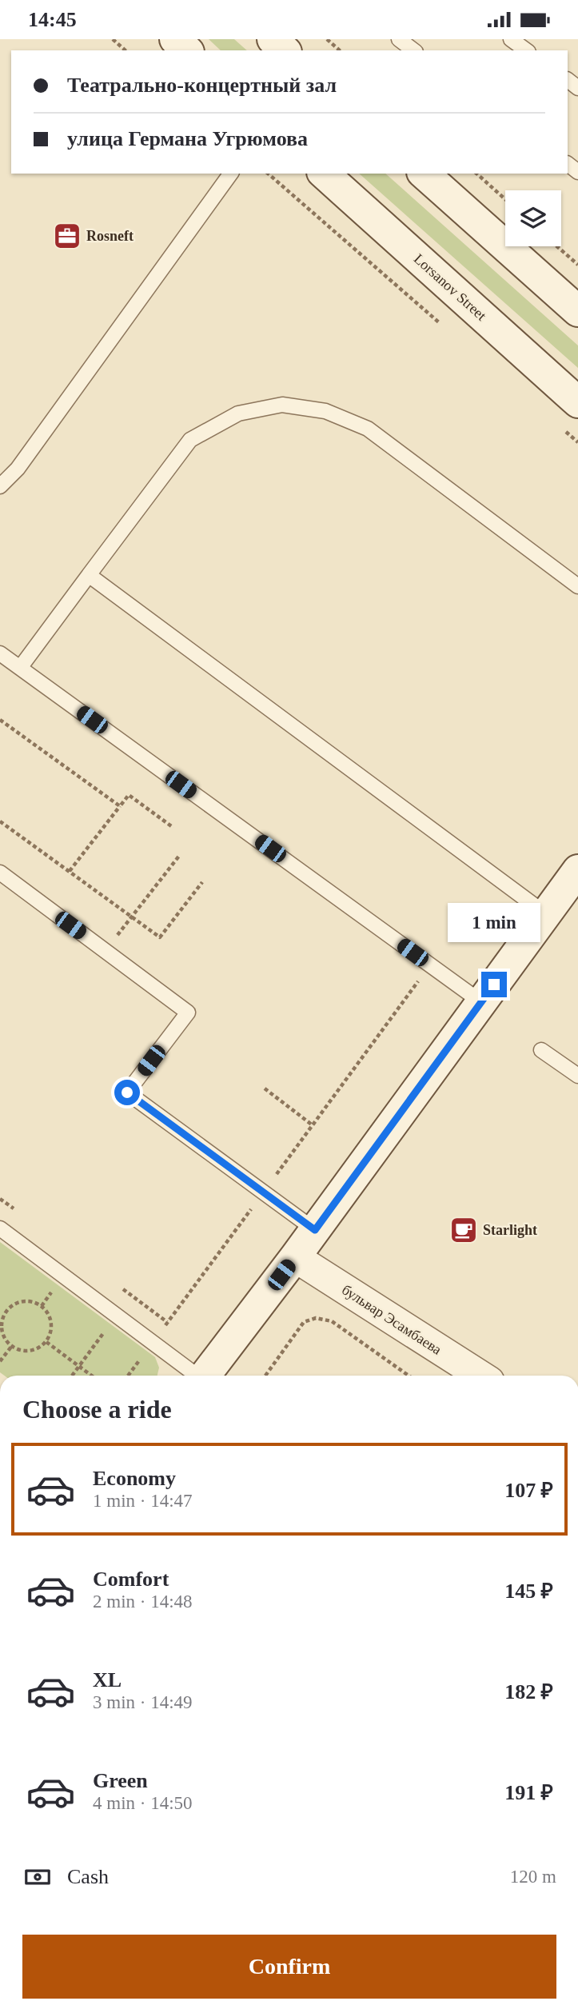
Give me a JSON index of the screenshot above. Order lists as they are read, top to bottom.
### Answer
{
  "streets": {
    "street": ["Lorsanov Street", "бульвар Эсамбаева"]
  },
  "places": {
    "office": ["Rosneft"],
    "cafe": ["Starlight"]
  },
  "page": {
    "status": "14:45",
    "banner": ["Театрально-концертный зал", "улица Германа Угрюмова"],
    "bubble": "1 min",
    "heading": "Choose a ride",
    "list": [
      {
        "name": "Economy",
        "note": "1 min · 14:47",
        "value": "107 ₽"
      },
      {
        "name": "Comfort",
        "note": "2 min · 14:48",
        "value": "145 ₽"
      },
      {
        "name": "XL",
        "note": "3 min · 14:49",
        "value": "182 ₽"
      },
      {
        "name": "Green",
        "note": "4 min · 14:50",
        "value": "191 ₽"
      }
    ],
    "pay": ["Cash", "120 m"],
    "buttons": "Confirm"
  }
}
